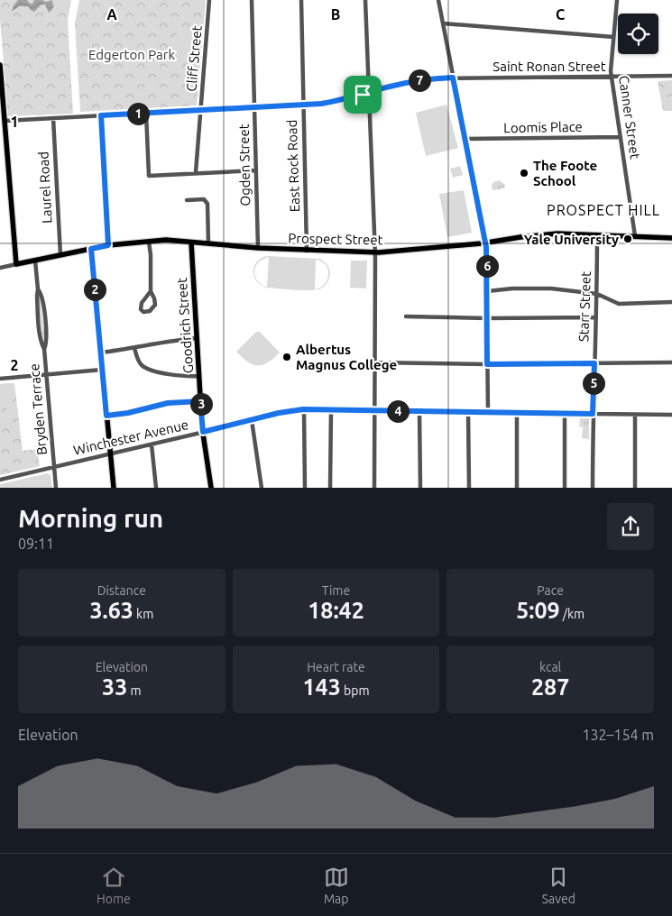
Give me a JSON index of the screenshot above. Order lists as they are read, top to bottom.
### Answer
{
  "streets": {
    "main road": ["Prospect Street", "Goodrich Street"],
    "street": [
      "Cliff Street",
      "Saint Ronan Street",
      "Canner Street",
      "Loomis Place",
      "Ogden Street",
      "East Rock Road",
      "Laurel Road",
      "Starr Street",
      "Bryden Terrace",
      "Winchester Avenue"
    ]
  },
  "crossings": [
    ["Cliff Street", "Saint Ronan Street"],
    ["Saint Ronan Street", "Canner Street"],
    ["Saint Ronan Street", "Ogden Street"],
    ["Saint Ronan Street", "East Rock Road"],
    ["Saint Ronan Street", "Laurel Road"],
    ["Canner Street", "Loomis Place"],
    ["Canner Street", "Prospect Street"],
    ["Ogden Street", "Prospect Street"],
    ["East Rock Road", "Prospect Street"],
    ["Laurel Road", "Prospect Street"],
    ["Prospect Street", "Starr Street"],
    ["Prospect Street", "Goodrich Street"],
    ["Prospect Street", "Bryden Terrace"],
    ["Starr Street", "Winchester Avenue"],
    ["Goodrich Street", "Winchester Avenue"],
    ["Bryden Terrace", "Winchester Avenue"]
  ],
  "districts": ["PROSPECT HILL"],
  "parks": ["Edgerton Park"],
  "places": ["The Foote School", "Yale University", "Albertus Magnus College"],
  "page": {
    "pins": [
      "7",
      "1",
      "6",
      "2",
      "5",
      "3",
      "4"
    ],
    "heading": ["Morning run", "09:11"],
    "stats": [
      ["Distance", "3.63 km"],
      ["Time", "18:42"],
      ["Pace", "5:09 /km"],
      ["Elevation", "33 m"],
      ["Heart rate", "143 bpm"],
      ["kcal", "287"]
    ],
    "chart": ["Elevation", "132–154 m"],
    "tabs": ["Home", "Map", "Saved"]
  },
  "grid": {
    "columns": ["A", "B", "C"],
    "rows": ["1", "2"]
  }
}
